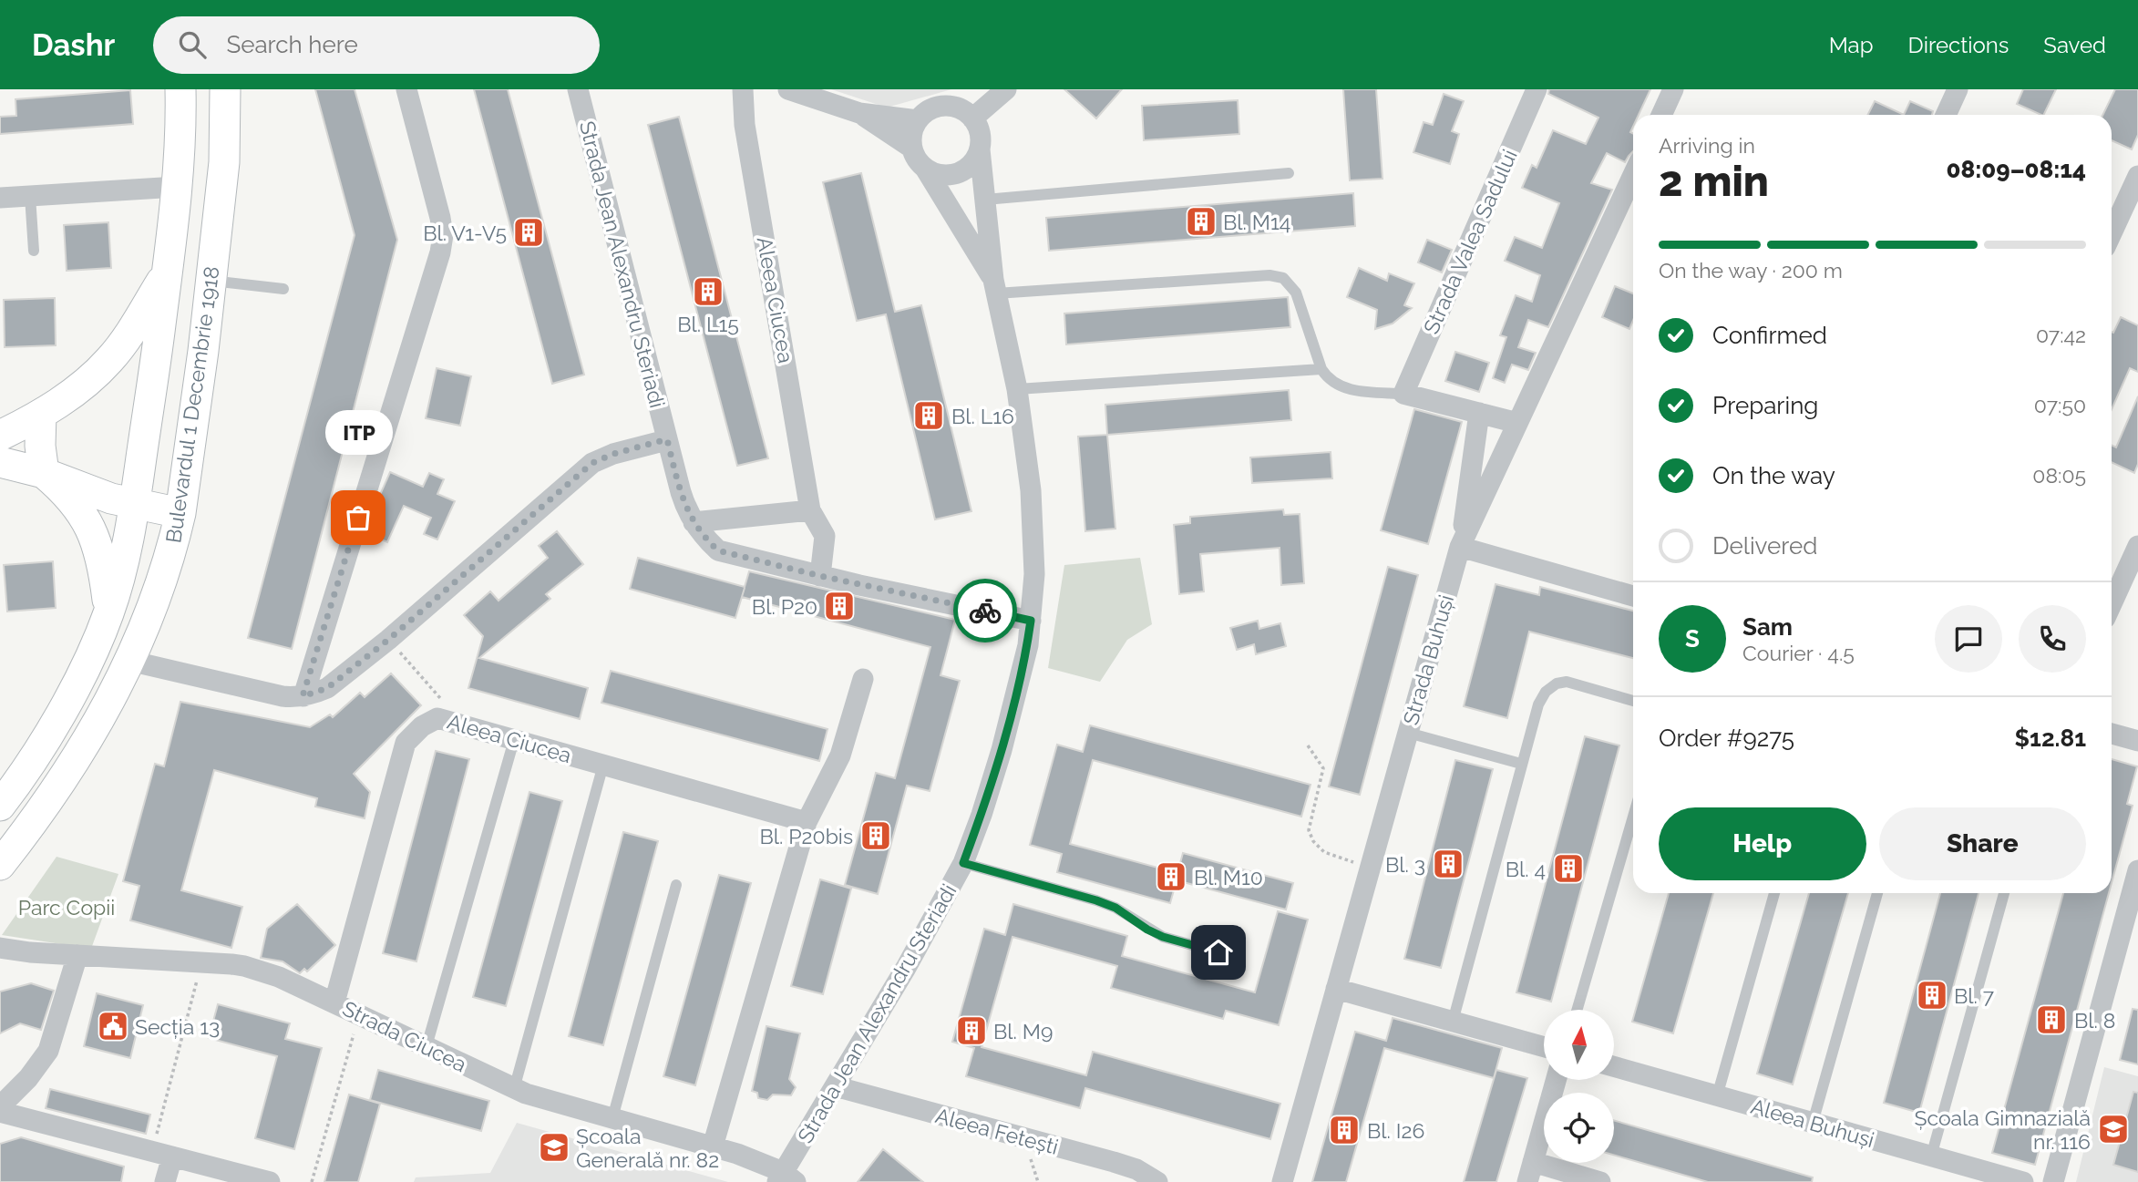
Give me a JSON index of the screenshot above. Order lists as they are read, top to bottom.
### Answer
{
  "streets": {
    "main road": ["Bulevardul 1 Decembrie 1918"],
    "street": [
      "Strada Valea Sadului",
      "Strada Jean Alexandru Steriadi",
      "Aleea Ciucea",
      "Strada Buhuși",
      "Strada Ciucea",
      "Aleea Buhuși",
      "Aleea Fetești"
    ]
  },
  "crossings": [
    ["Strada Jean Alexandru Steriadi", "Strada Ciucea"],
    ["Strada Jean Alexandru Steriadi", "Aleea Fetești"],
    ["Aleea Ciucea", "Strada Ciucea"]
  ],
  "parks": ["Parc Copii"],
  "places": {
    "building": [
      "Bl. M14",
      "Bl. V1-V5",
      "Bl. L15",
      "Bl. L16",
      "Bl. P20",
      "Bl. P20bis",
      "Bl. 3",
      "Bl. 4",
      "Bl. M10",
      "Bl. 7",
      "Bl. 8",
      "Bl. M9",
      "Bl. I26"
    ],
    "other": ["ITP"],
    "public building": ["Secția 13"],
    "school or university": ["Școala Gimnazială nr. 116", "Școala Generală nr. 82"]
  },
  "north": "top",
  "page": {
    "header": "Dashr",
    "search": "Search here",
    "nav": ["Map", "Directions", "Saved"],
    "heading": ["2 min", "Arriving in", "08:09–08:14"],
    "panel": [
      "Sam",
      "Courier · 4.5",
      "Order #9275",
      "$12.81"
    ],
    "bar": "On the way · 200 m",
    "list": [
      ["Confirmed", "07:42"],
      ["Preparing", "07:50"],
      ["On the way", "08:05"],
      "Delivered"
    ],
    "bubble": "ITP",
    "round": "S",
    "buttons": ["Help", "Share"]
  }
}
